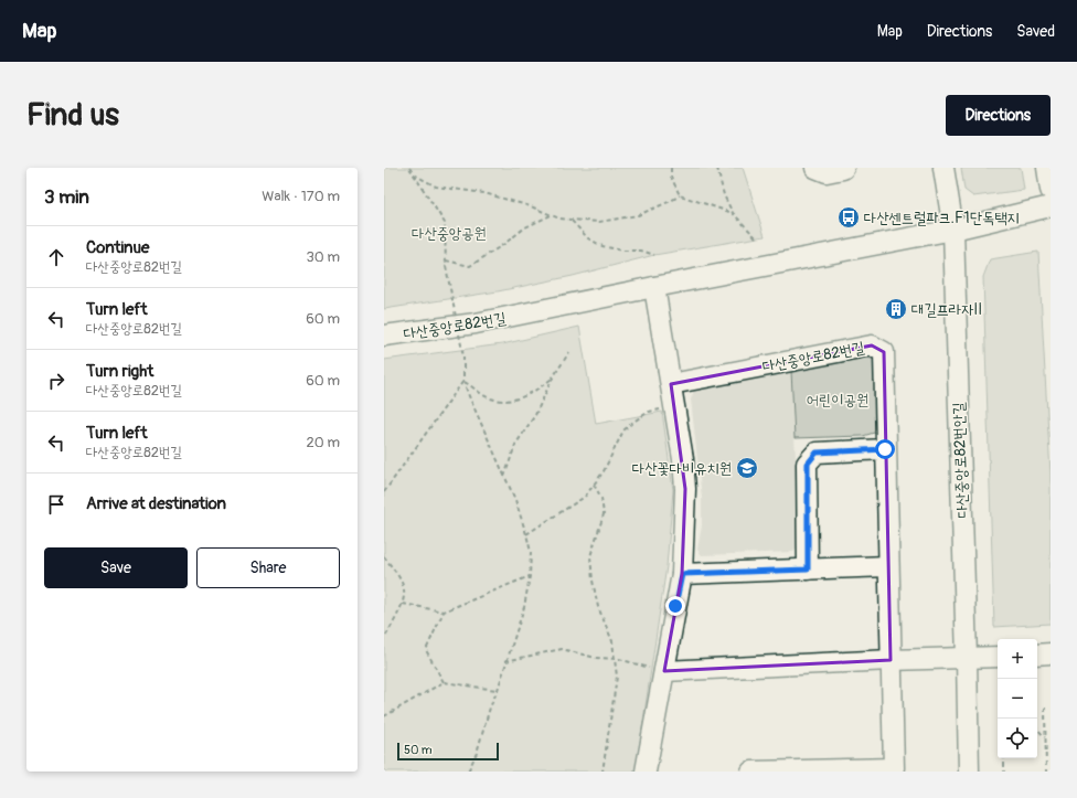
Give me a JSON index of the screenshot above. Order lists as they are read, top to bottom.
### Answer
{
  "streets": {
    "street": ["다산중앙로82번길", "다산중앙로82번안길"]
  },
  "crossings": [
    ["다산중앙로82번길", "다산중앙로82번안길"]
  ],
  "parks": ["다산중앙공원", "어린이공원"],
  "places": {
    "bus stop": ["다산센트럴파크.F1단독택지"],
    "building": ["대길프라자II"],
    "school or university": ["다산꽃다비유치원"]
  },
  "scale_bar": "50 m",
  "page": {
    "header": "Map",
    "nav": ["Map", "Directions", "Saved"],
    "buttons": [
      "Directions",
      ["Save", "Share"]
    ],
    "title": "Find us",
    "heading": ["3 min", "Walk · 170 m"],
    "list": [
      ["Continue", "다산중앙로82번길", "30 m"],
      ["Turn left", "다산중앙로82번길", "60 m"],
      ["Turn right", "다산중앙로82번길", "60 m"],
      ["Turn left", "다산중앙로82번길", "20 m"],
      "Arrive at destination"
    ],
    "map_buttons": ["+", "−"],
    "scale": "50 m"
  }
}
